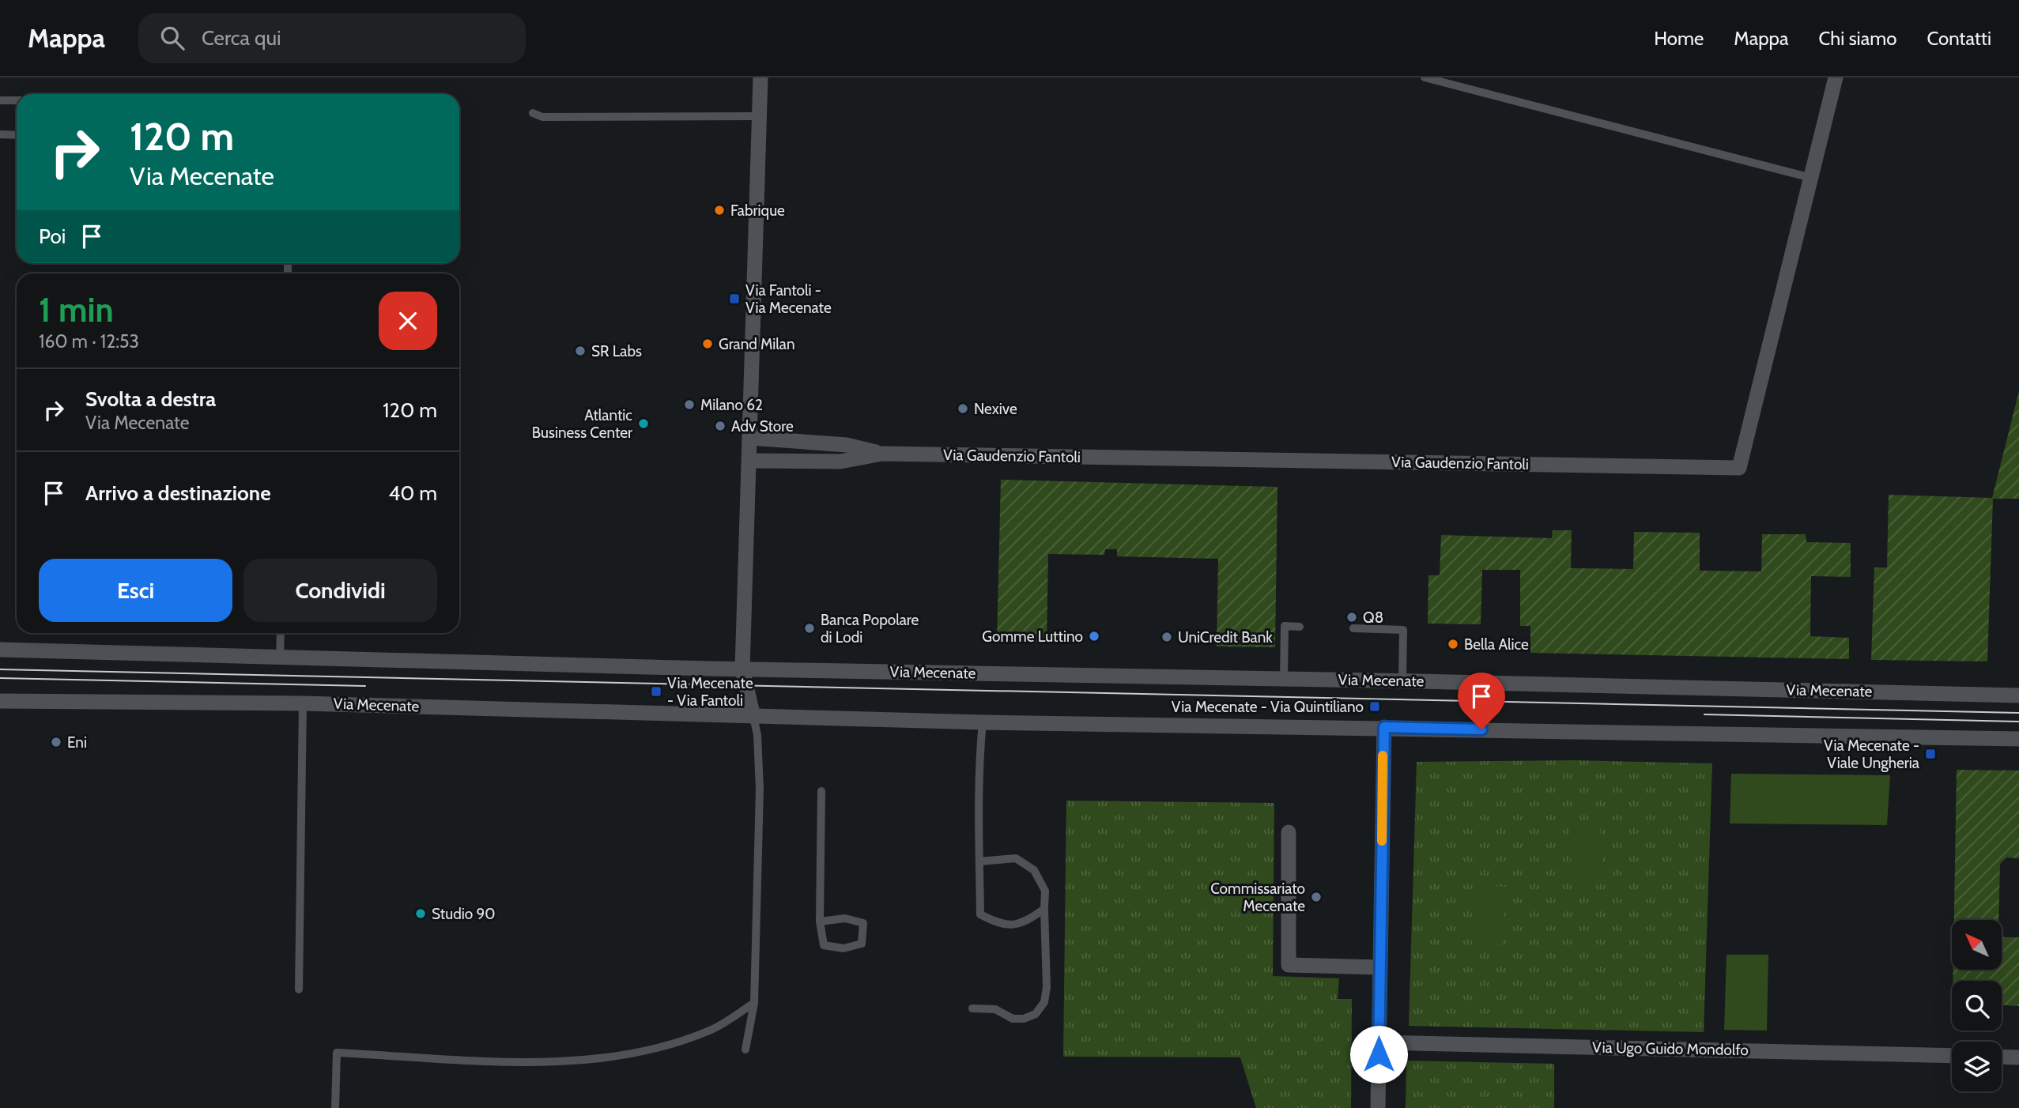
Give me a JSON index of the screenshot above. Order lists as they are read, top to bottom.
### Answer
{
  "streets": {
    "main road": ["Via Gaudenzio Fantoli", "Via Mecenate", "Via Ugo Guido Mondolfo"]
  },
  "places": {
    "other": [
      "Fabrique",
      "Grand Milan",
      "SR Labs",
      "Milano 62",
      "Nexive",
      "Atlantic Business Center",
      "Adv Store",
      "Q8",
      "Banca Popolare di Lodi",
      "Gomme Luttino",
      "UniCredit Bank",
      "Bella Alice",
      "Eni",
      "Commissariato Mecenate",
      "Studio 90"
    ],
    "transit": [
      "Via Fantoli - Via Mecenate",
      "Via Mecenate - Via Fantoli",
      "Via Mecenate - Via Quintiliano",
      "Via Mecenate - Viale Ungheria"
    ]
  },
  "north": "top left",
  "page": {
    "header": "Mappa",
    "search": "Cerca qui",
    "nav": [
      "Home",
      "Mappa",
      "Chi siamo",
      "Contatti"
    ],
    "turn": ["120 m", "Via Mecenate"],
    "then": "Poi",
    "heading": ["1 min", "160 m · 12:53"],
    "list": [
      {
        "name": "Svolta a destra",
        "note": "Via Mecenate",
        "value": "120 m"
      },
      {
        "name": "Arrivo a destinazione",
        "value": "40 m"
      }
    ],
    "buttons": ["Esci", "Condividi"]
  }
}
